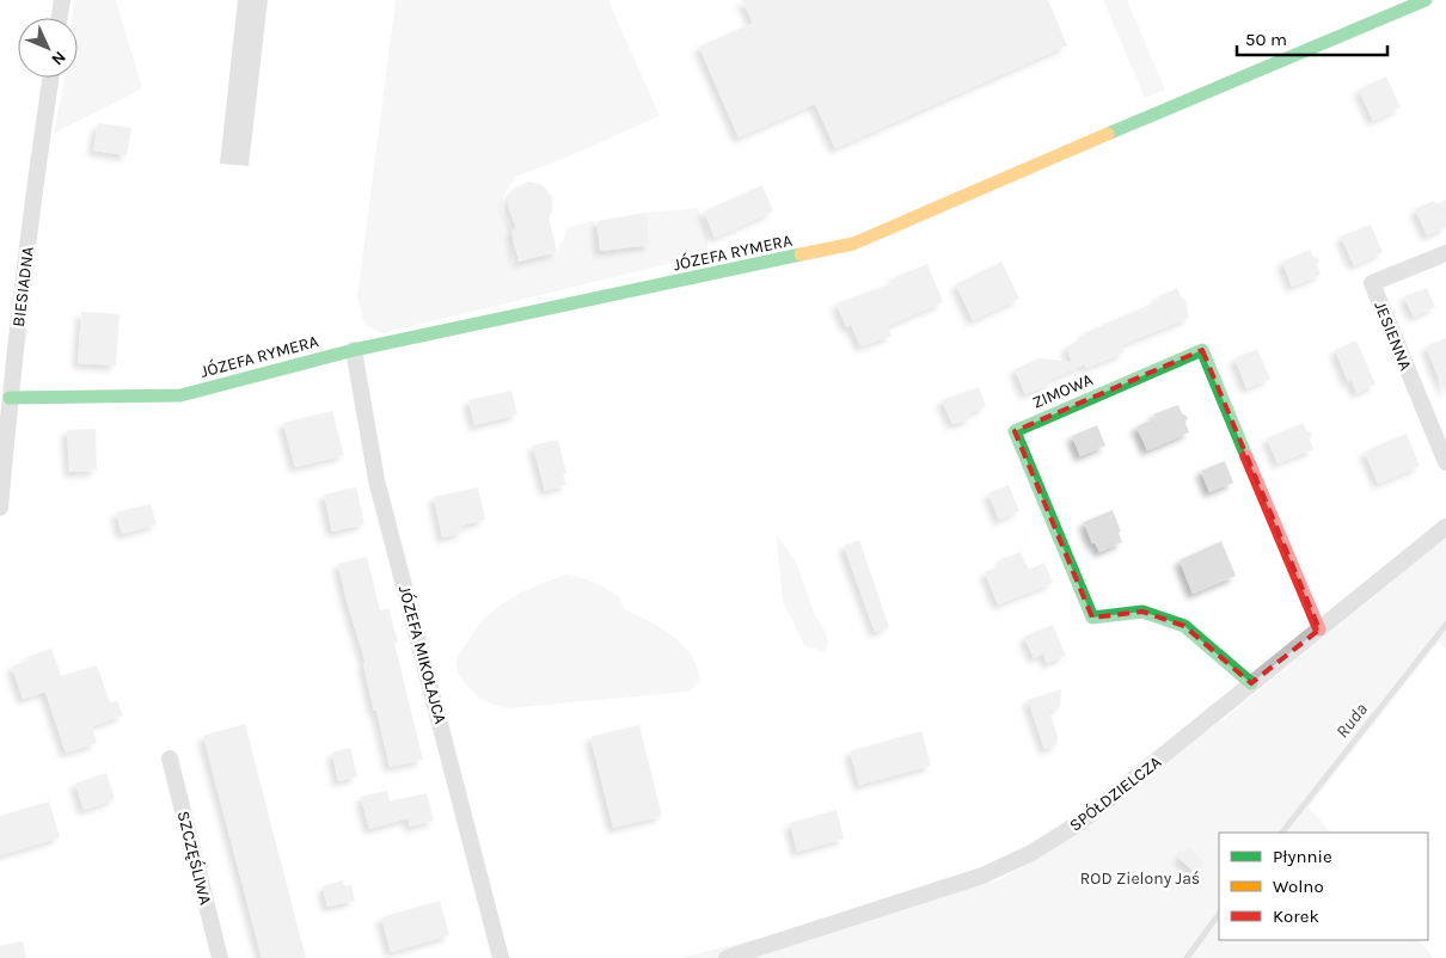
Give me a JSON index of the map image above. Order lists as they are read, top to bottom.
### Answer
{
  "streets": {
    "street": [
      "JÓZEFA RYMERA",
      "BIESIADNA",
      "JESIENNA",
      "ZIMOWA",
      "JÓZEFA MIKOŁAJCA",
      "SPÓŁDZIELCZA",
      "SZCZĘŚLIWA"
    ]
  },
  "crossings": [
    ["JÓZEFA RYMERA", "BIESIADNA"],
    ["JÓZEFA RYMERA", "JÓZEFA MIKOŁAJCA"],
    ["ZIMOWA", "SPÓŁDZIELCZA"]
  ],
  "water": ["Ruda"],
  "parks": ["ROD Zielony Jaś"],
  "legend": ["Płynnie", "Wolno", "Korek"],
  "scale_bar": "50 m",
  "north": "bottom right"
}
